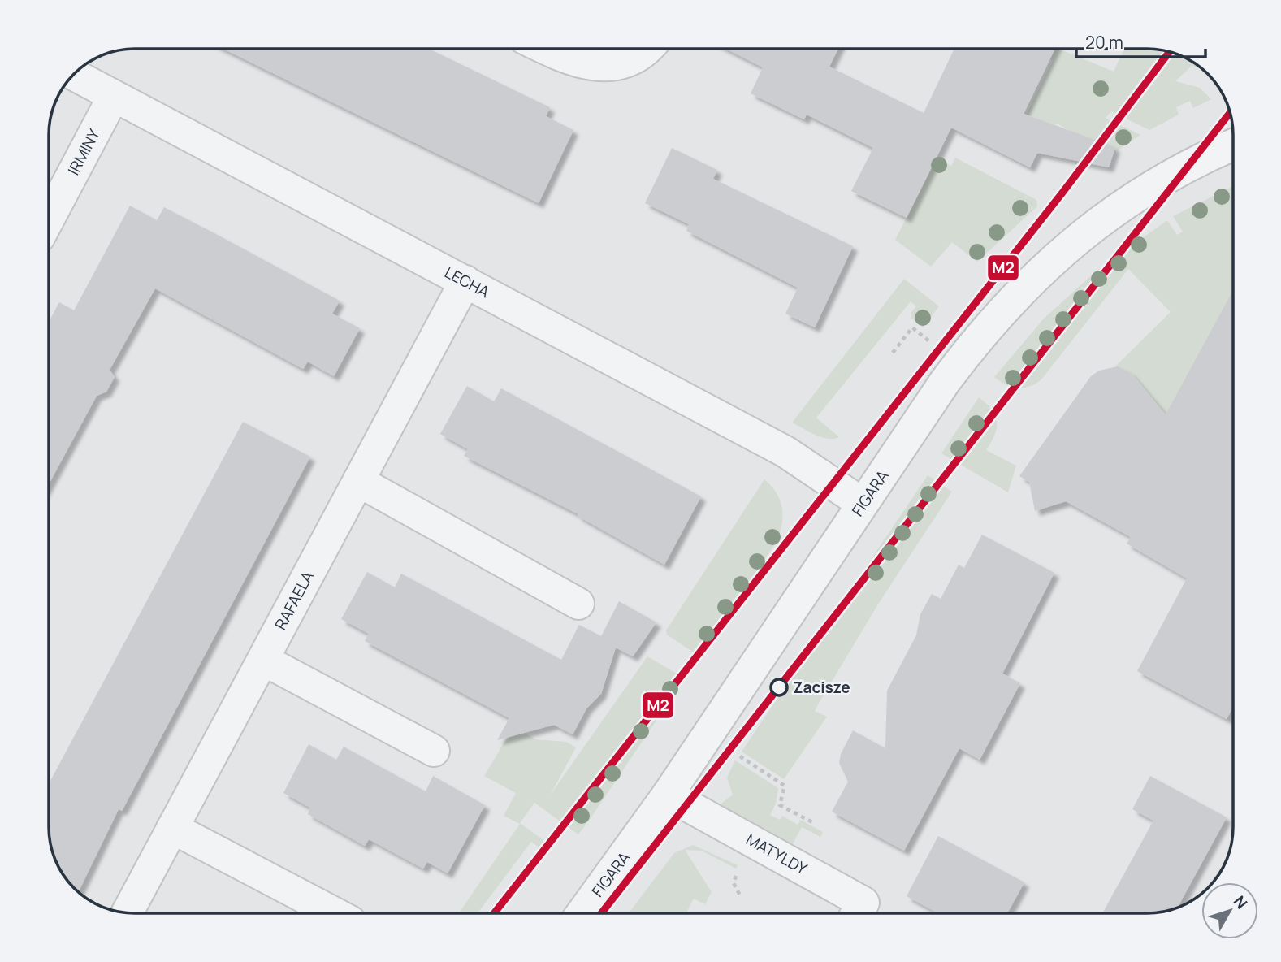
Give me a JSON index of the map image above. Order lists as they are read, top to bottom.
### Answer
{
  "streets": {
    "street": [
      "IRMINY",
      "LECHA",
      "FIGARA",
      "RAFAELA",
      "MATYLDY"
    ]
  },
  "crossings": [
    ["IRMINY", "LECHA"],
    ["LECHA", "FIGARA"],
    ["LECHA", "RAFAELA"],
    ["FIGARA", "MATYLDY"]
  ],
  "places": ["Zacisze"],
  "lines": ["transit line M2"],
  "scale_bar": "20 m",
  "north": "top right"
}
